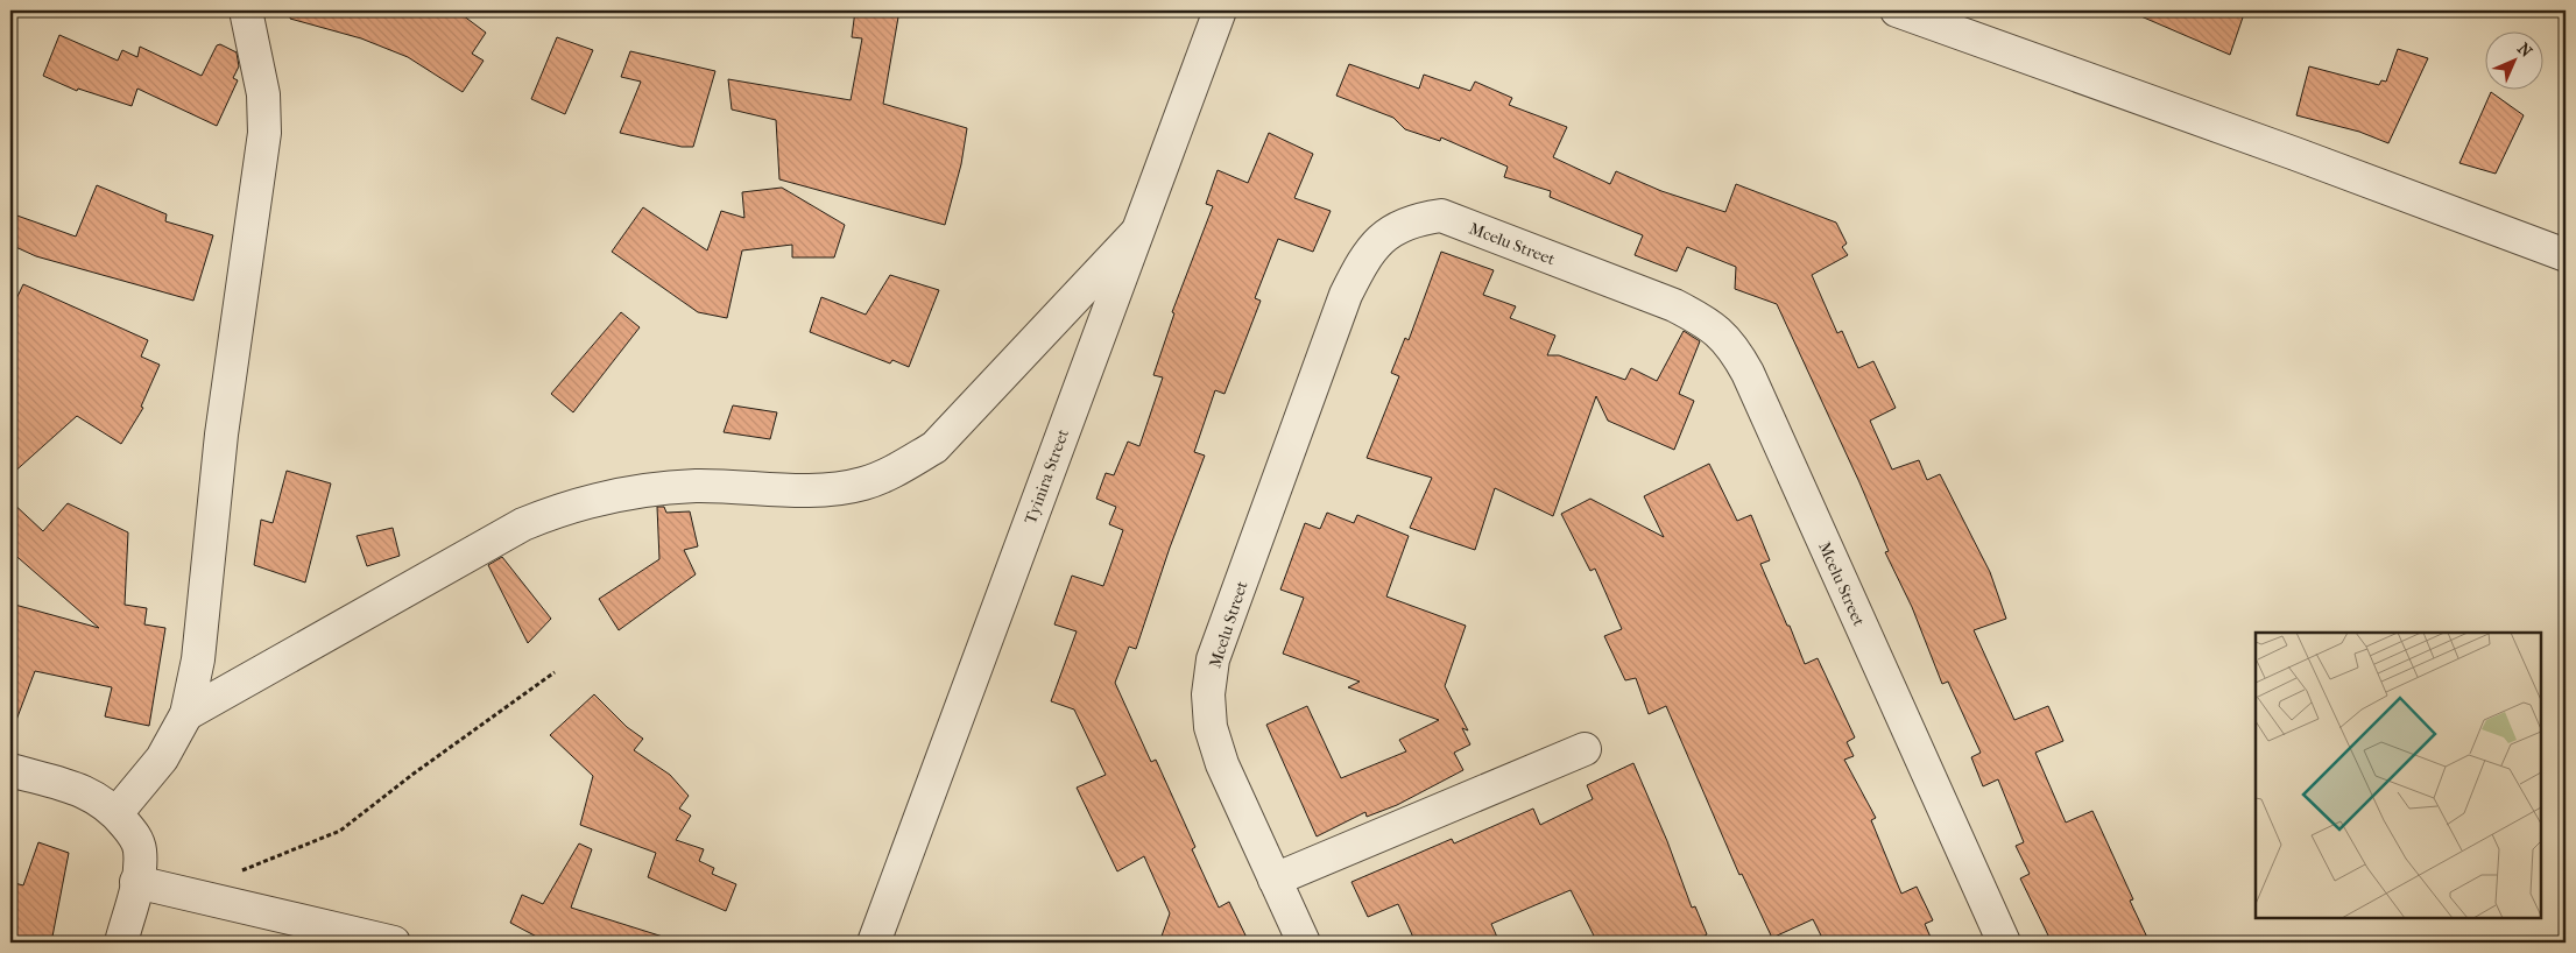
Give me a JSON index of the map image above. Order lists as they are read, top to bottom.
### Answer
{
  "streets": {
    "street": ["Mcelu Street", "Tyinira Street"]
  },
  "north": "top right"
}
